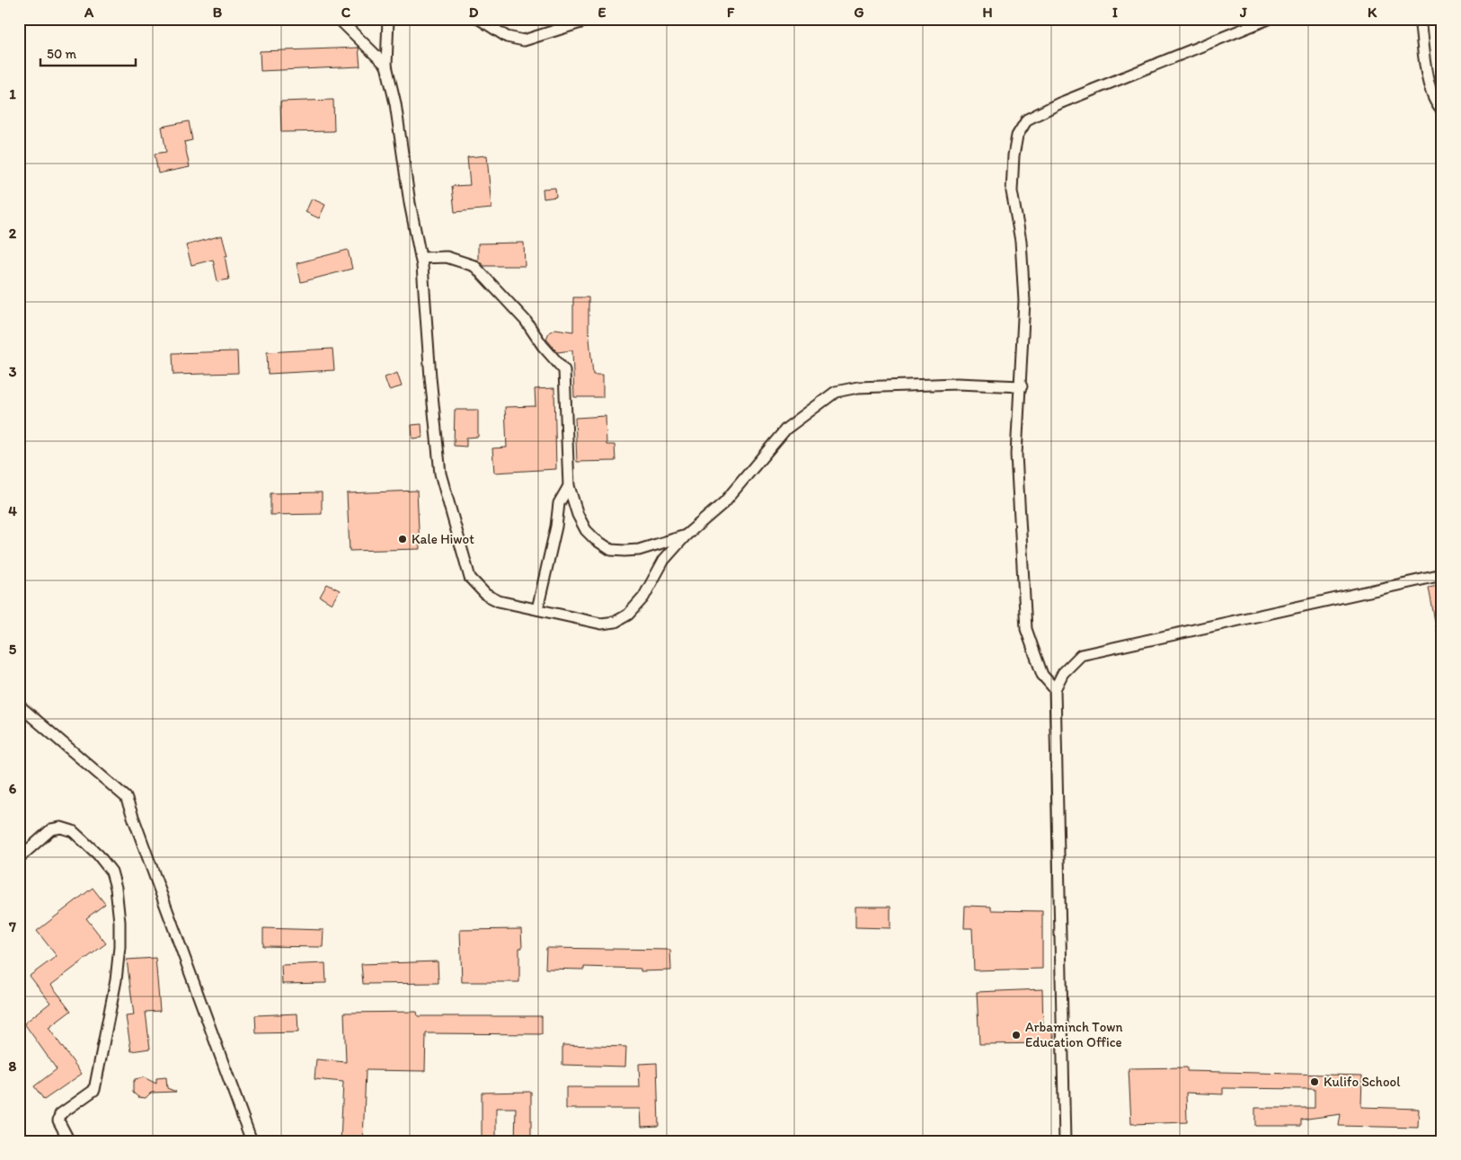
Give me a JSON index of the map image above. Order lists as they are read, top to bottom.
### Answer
{
  "places": ["Kale Hiwot", "Arbaminch Town Education Office", "Kulifo School"],
  "scale_bar": "50 m",
  "grid": {
    "columns": [
      "A",
      "B",
      "C",
      "D",
      "E",
      "F",
      "G",
      "H",
      "I",
      "J",
      "K"
    ],
    "rows": [
      "1",
      "2",
      "3",
      "4",
      "5",
      "6",
      "7",
      "8"
    ]
  }
}
